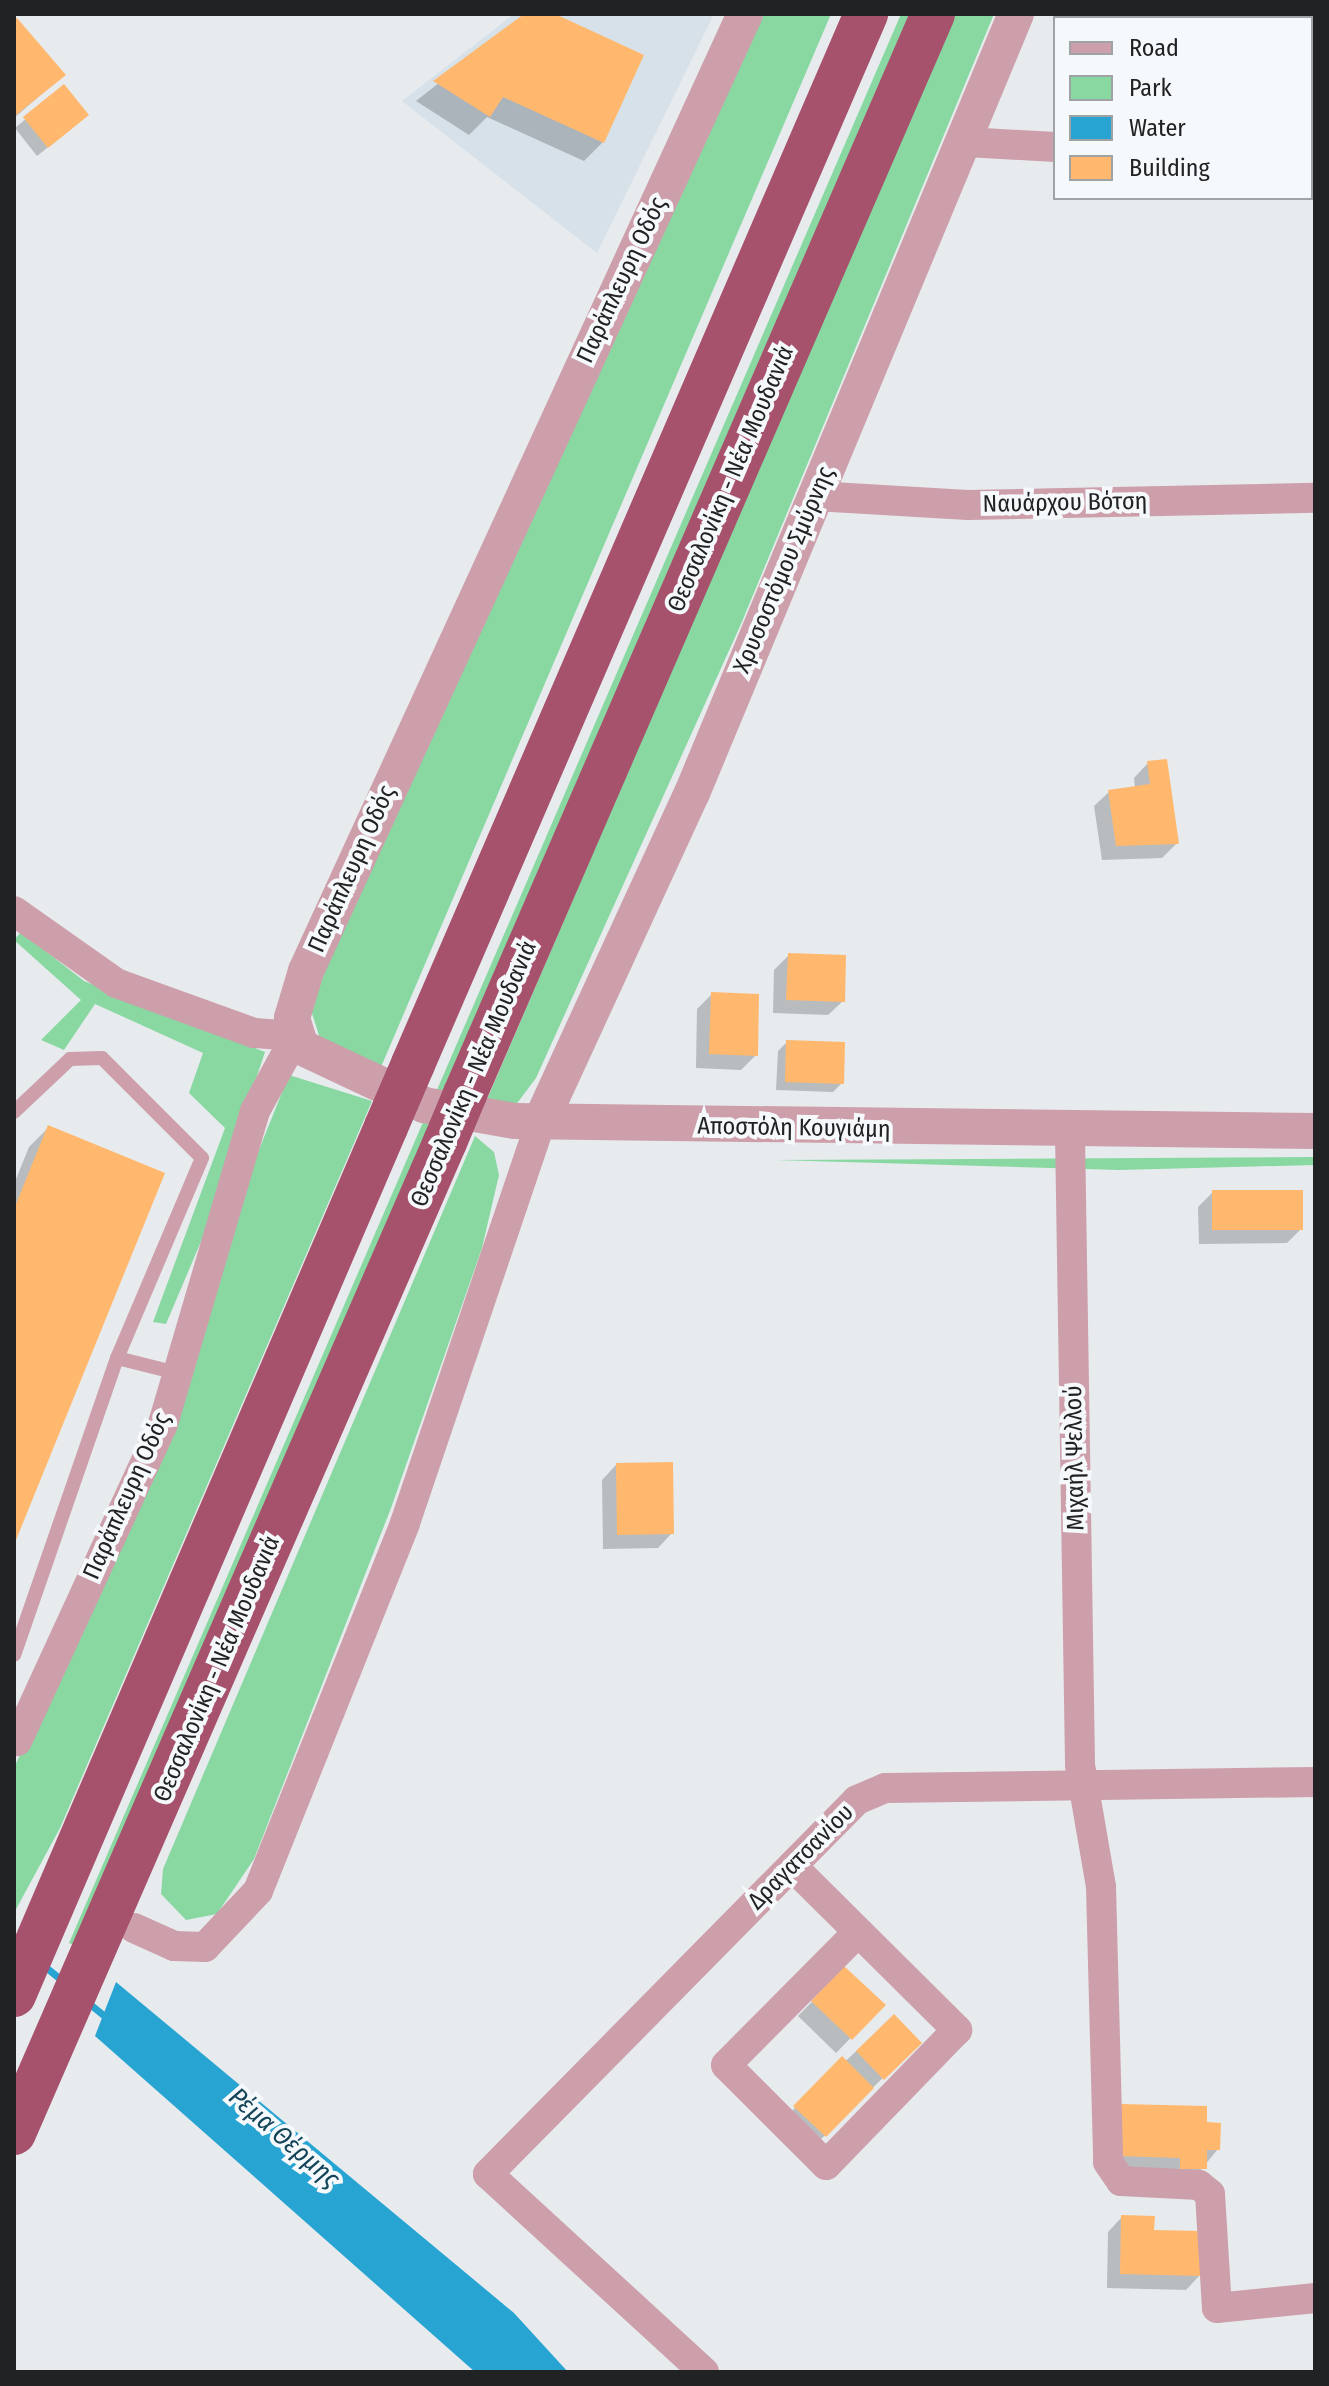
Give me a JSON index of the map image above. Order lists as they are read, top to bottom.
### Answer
{
  "streets": {
    "highway": ["Θεσσαλονίκη - Νέα Μουδανιά"],
    "street": [
      "Παράπλευρη Οδός",
      "Ναυάρχου Βότση",
      "Χρυσοστόμου Σμύρνης",
      "Αποστόλη Κουγιάμη",
      "Μιχαήλ Ψελλού",
      "Δραγατσανίου"
    ]
  },
  "crossings": [
    ["Παράπλευρη Οδός", "Αποστόλη Κουγιάμη"],
    ["Ναυάρχου Βότση", "Χρυσοστόμου Σμύρνης"],
    ["Χρυσοστόμου Σμύρνης", "Αποστόλη Κουγιάμη"],
    ["Αποστόλη Κουγιάμη", "Μιχαήλ Ψελλού"],
    ["Μιχαήλ Ψελλού", "Δραγατσανίου"]
  ],
  "water": ["Ρέμα Θέρμης"],
  "legend": [
    "Road",
    "Park",
    "Water",
    "Building"
  ]
}
